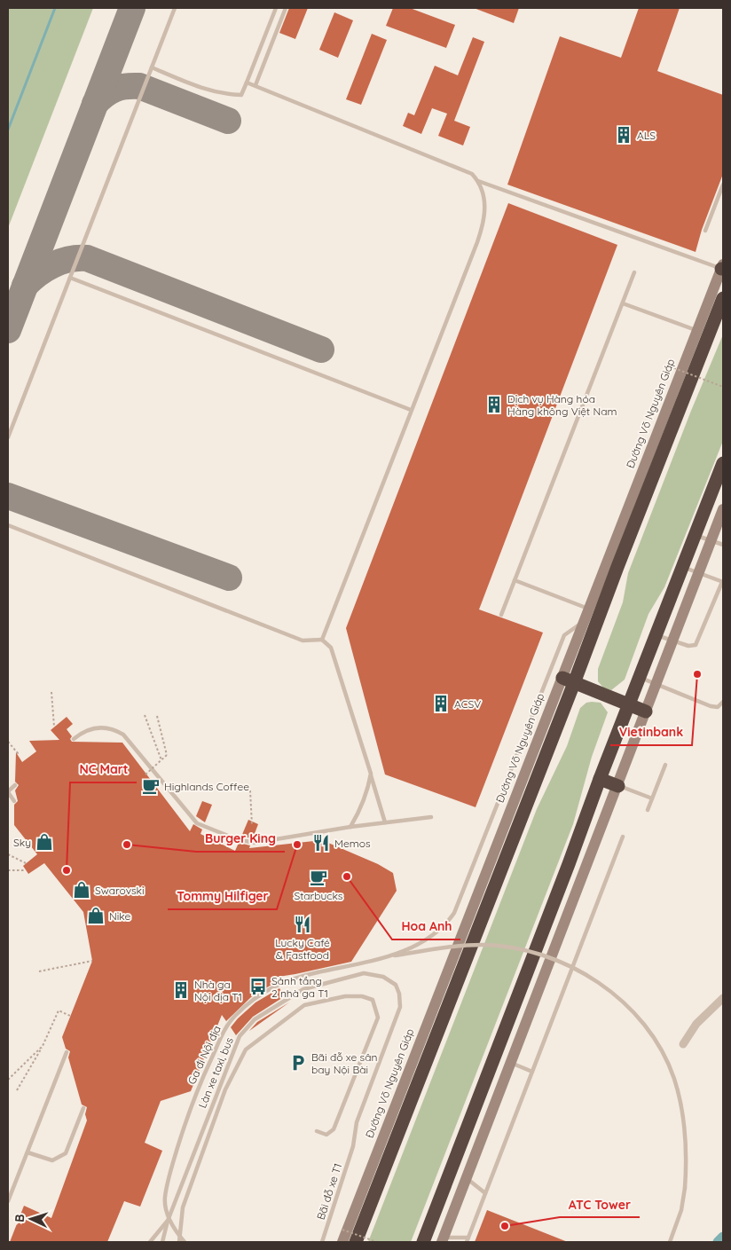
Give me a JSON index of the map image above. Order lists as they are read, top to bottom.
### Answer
{
  "streets": {
    "highway": ["Đường Võ Nguyên Giáp"],
    "lane": ["Ga đi Nội địa", "Làn xe taxi, bus", "Bãi đỗ xe T1"]
  },
  "crossings": [
    ["Đường Võ Nguyên Giáp", "Ga đi Nội địa"],
    ["Làn xe taxi, bus", "Bãi đỗ xe T1"]
  ],
  "places": {
    "building": [
      "ALS",
      "Dịch vụ Hàng hóa Hàng không Việt Nam",
      "ACSV",
      "Nhà ga Nội địa T1"
    ],
    "other": [
      "Vietinbank",
      "Burger King",
      "Tommy Hilfiger",
      "NC Mart",
      "Hoa Anh",
      "ATC Tower"
    ],
    "cafe": ["Highlands Coffee", "Starbucks"],
    "shop": ["Sky", "Swarovski", "Nike"],
    "restaurant": ["Memos", "Lucky Café & Fastfood"],
    "bus stop": ["Sảnh tầng 2 nhà ga T1"],
    "parking": ["Bãi đỗ xe sân bay Nội Bài"]
  },
  "north": "left"
}
